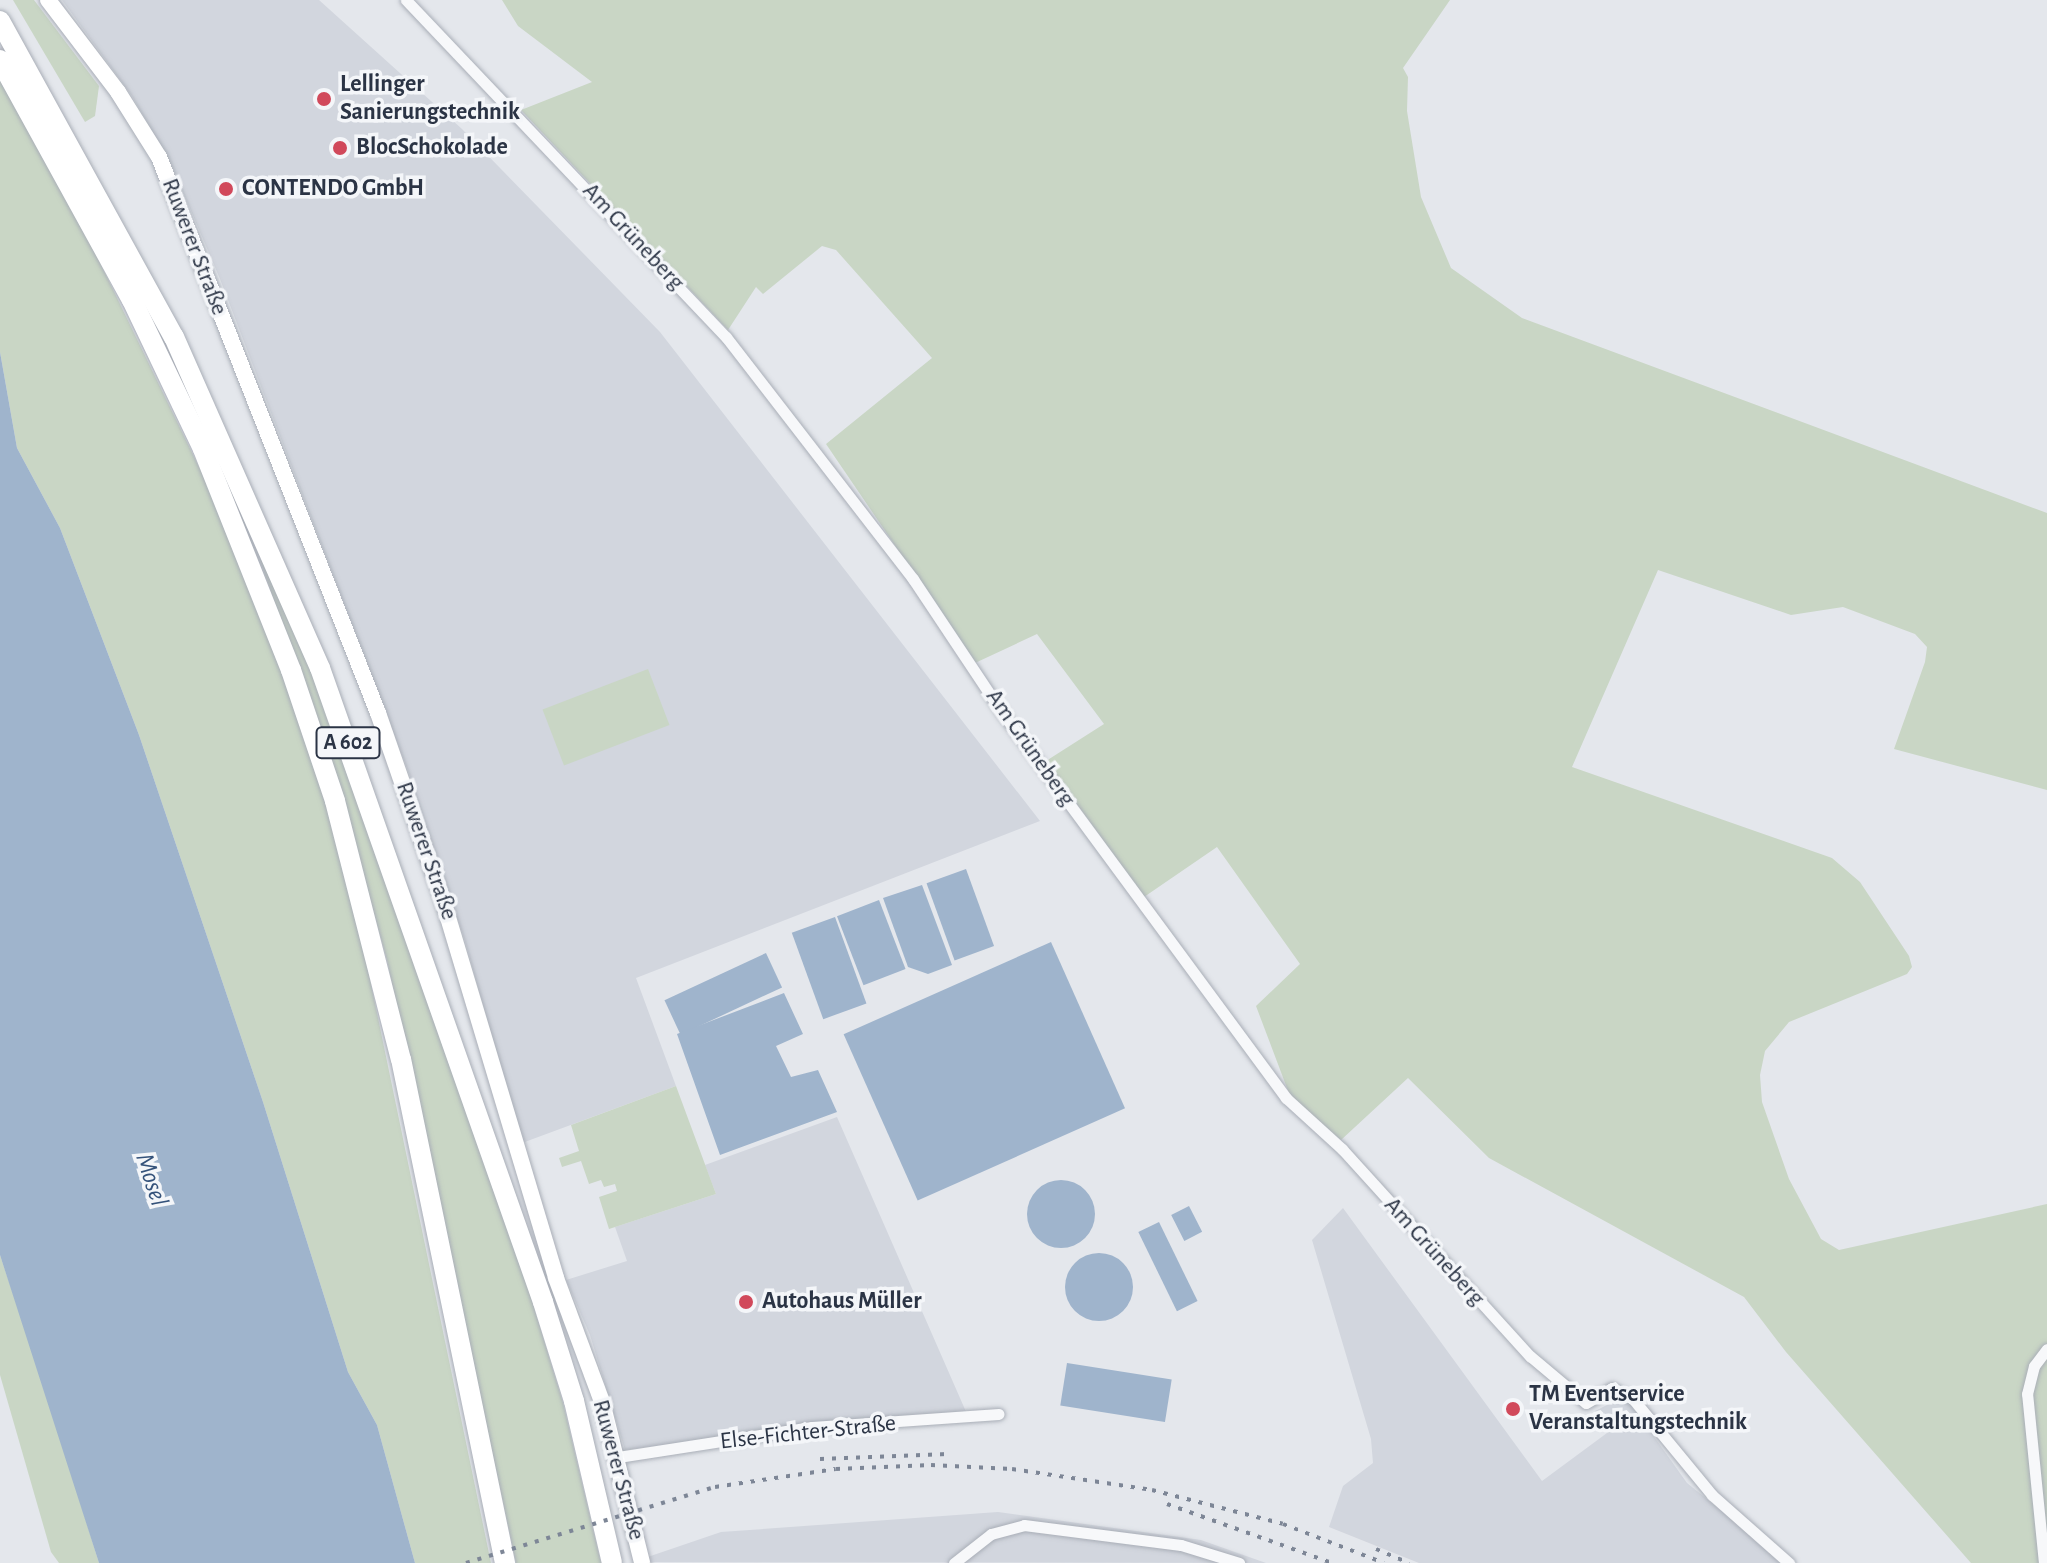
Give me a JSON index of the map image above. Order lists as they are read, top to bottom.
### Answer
{
  "streets": {
    "highway": ["A 602"],
    "main road": ["Ruwerer Straße"],
    "street": ["Am Grüneberg", "Else-Fichter-Straße"]
  },
  "crossings": [
    ["Ruwerer Straße", "Else-Fichter-Straße"]
  ],
  "water": ["Mosel"],
  "places": [
    "Lellinger Sanierungstechnik",
    "BlocSchokolade",
    "CONTENDO GmbH",
    "Autohaus Müller",
    "TM Eventservice Veranstaltungstechnik"
  ]
}
